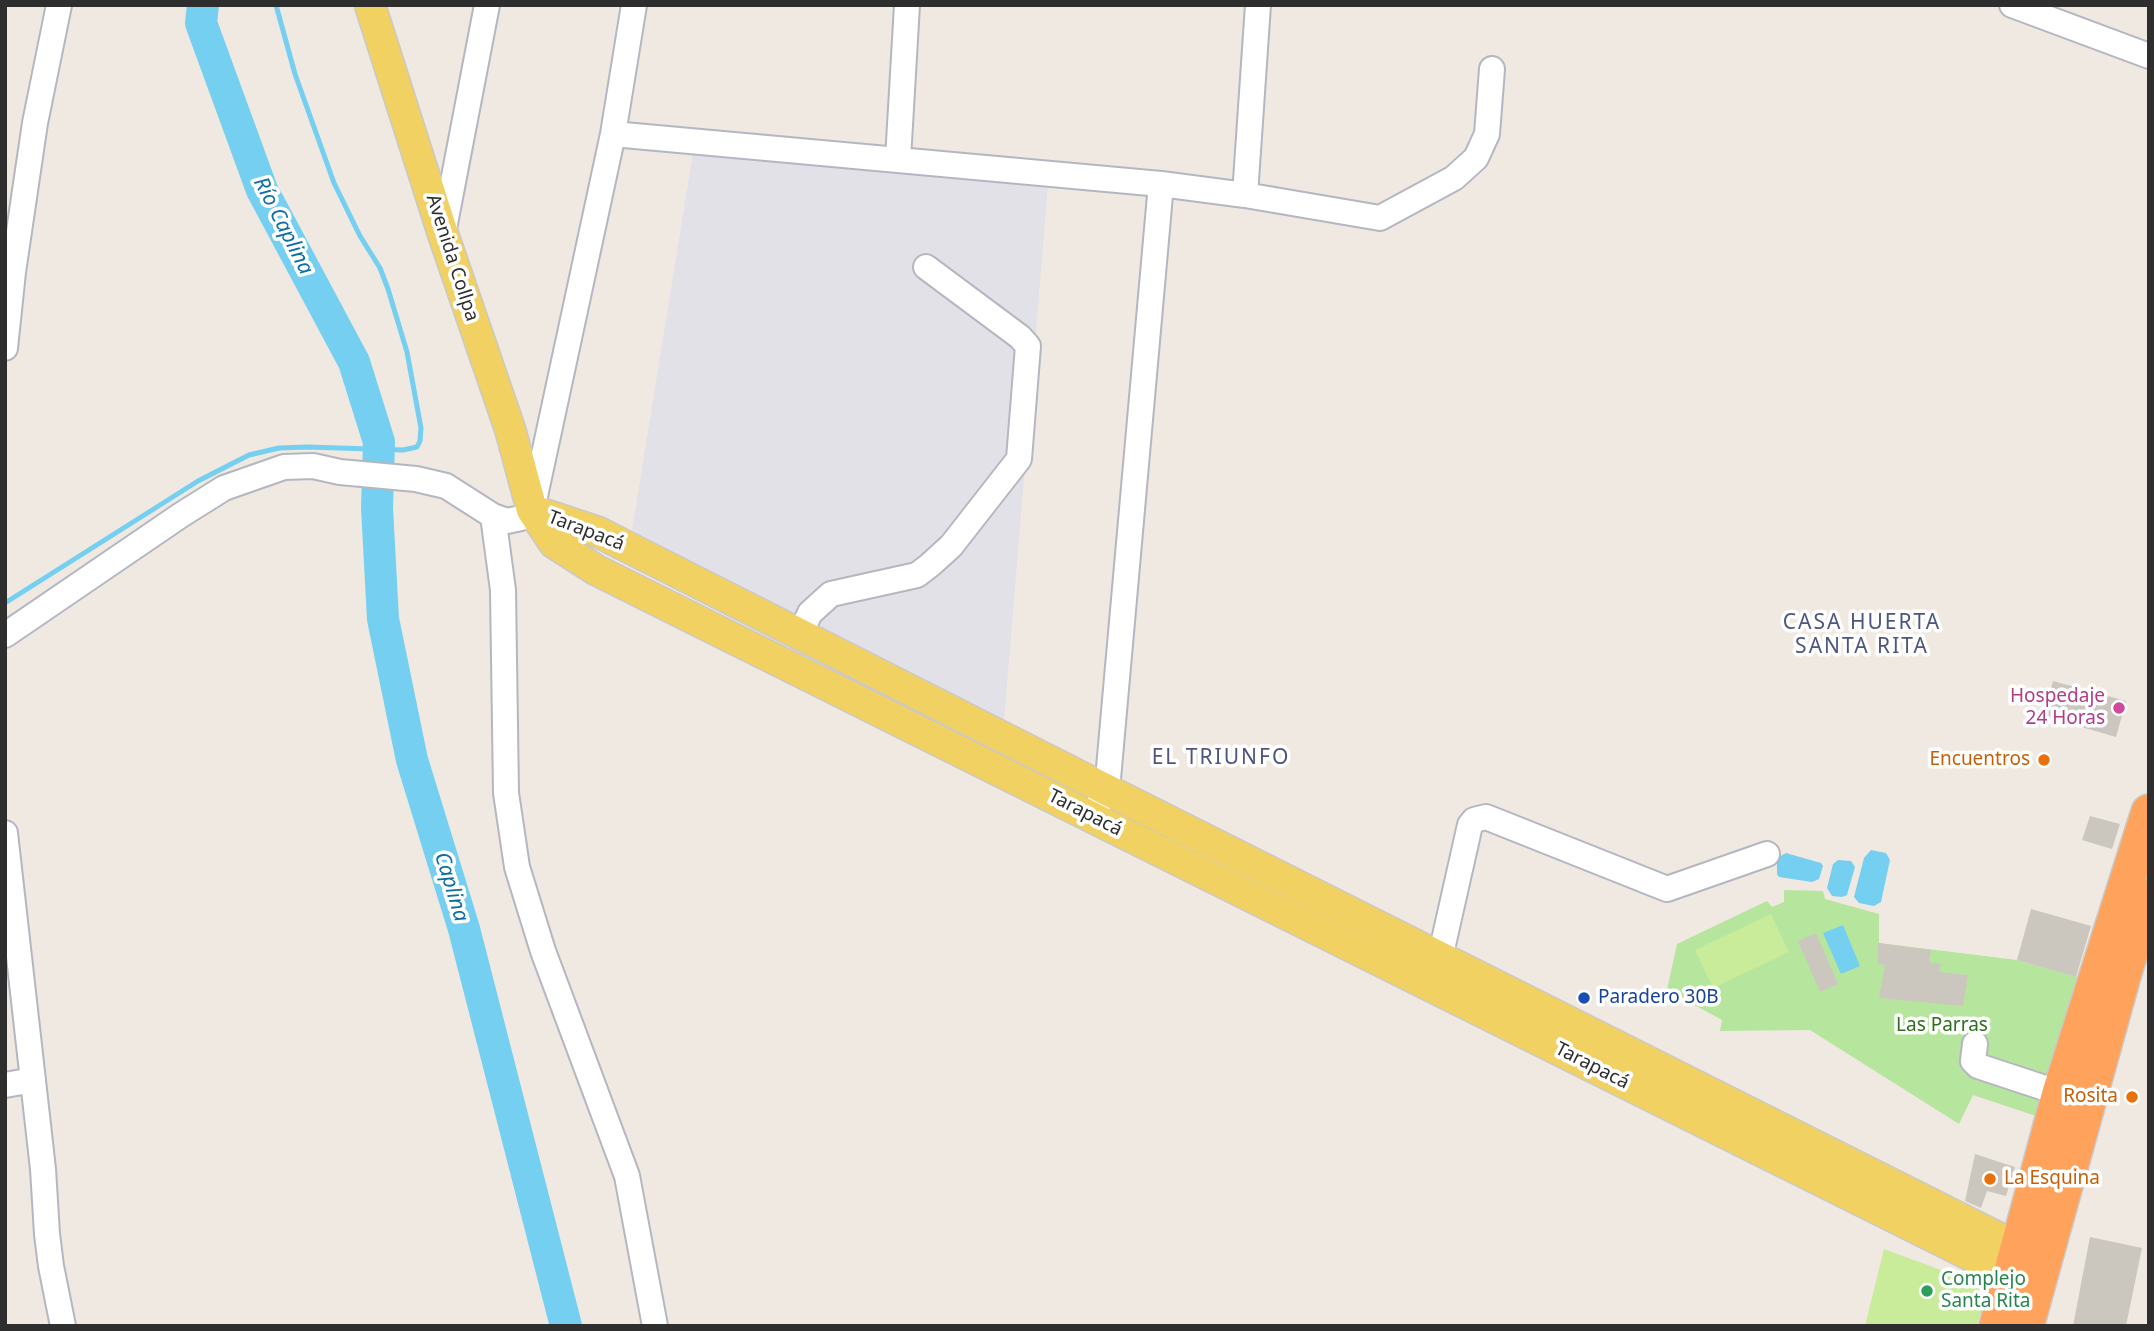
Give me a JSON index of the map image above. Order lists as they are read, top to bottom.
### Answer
{
  "streets": {
    "main road": ["Avenida Collpa", "Tarapacá"]
  },
  "crossings": [
    ["Avenida Collpa", "Tarapacá"]
  ],
  "districts": ["CASA HUERTA SANTA RITA", "EL TRIUNFO"],
  "water": ["Río Caplina", "Caplina"],
  "parks": ["Las Parras"],
  "places": [
    "Hospedaje 24 Horas",
    "Encuentros",
    "Paradero 30B",
    "Rosita",
    "La Esquina",
    "Complejo Santa Rita"
  ]
}
